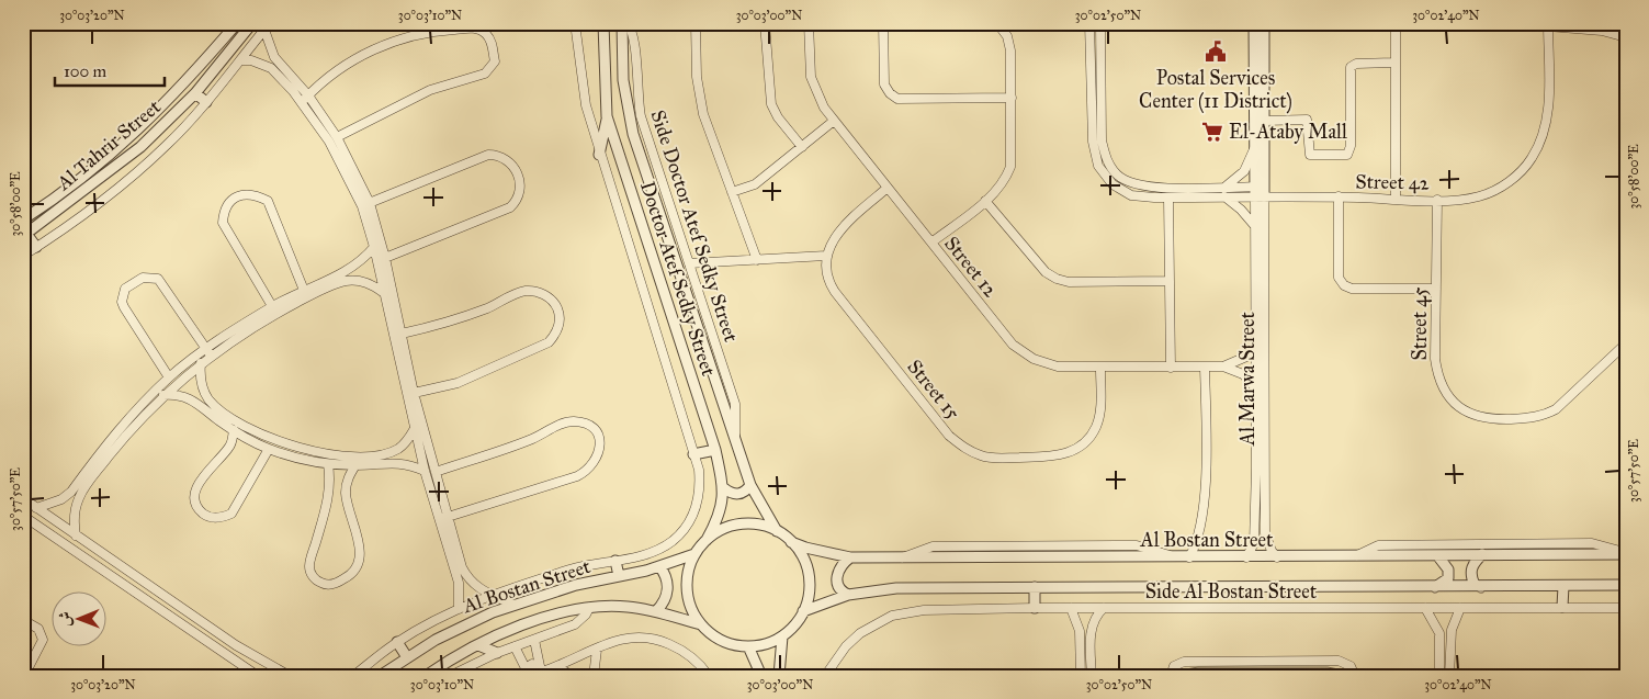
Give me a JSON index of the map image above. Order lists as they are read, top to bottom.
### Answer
{
  "streets": {
    "street": [
      "Al Tahrir Street",
      "Street 42",
      "Side Doctor Atef Sedky Street",
      "Street 12",
      "Doctor Atef Sedky Street",
      "Street 45",
      "Al Marwa Street",
      "Street 15",
      "Al Bostan Street",
      "Side Al Bostan Street"
    ]
  },
  "crossings": [
    ["Street 42", "Street 45"],
    ["Street 42", "Al Marwa Street"],
    ["Side Doctor Atef Sedky Street", "Doctor Atef Sedky Street"],
    ["Street 12", "Al Marwa Street"],
    ["Street 12", "Street 15"],
    ["Doctor Atef Sedky Street", "Al Bostan Street"],
    ["Al Marwa Street", "Al Bostan Street"]
  ],
  "places": {
    "public building": ["Postal Services Center (11 District)"],
    "supermarket": ["El-Ataby Mall"]
  },
  "scale_bar": "100 m",
  "north": "left",
  "coordinates": [
    "30°03'20\"N",
    "30°03'10\"N",
    "30°03'00\"N",
    "30°02'50\"N",
    "30°02'40\"N",
    "30°58'00\"E",
    "30°57'50\"E"
  ]
}
